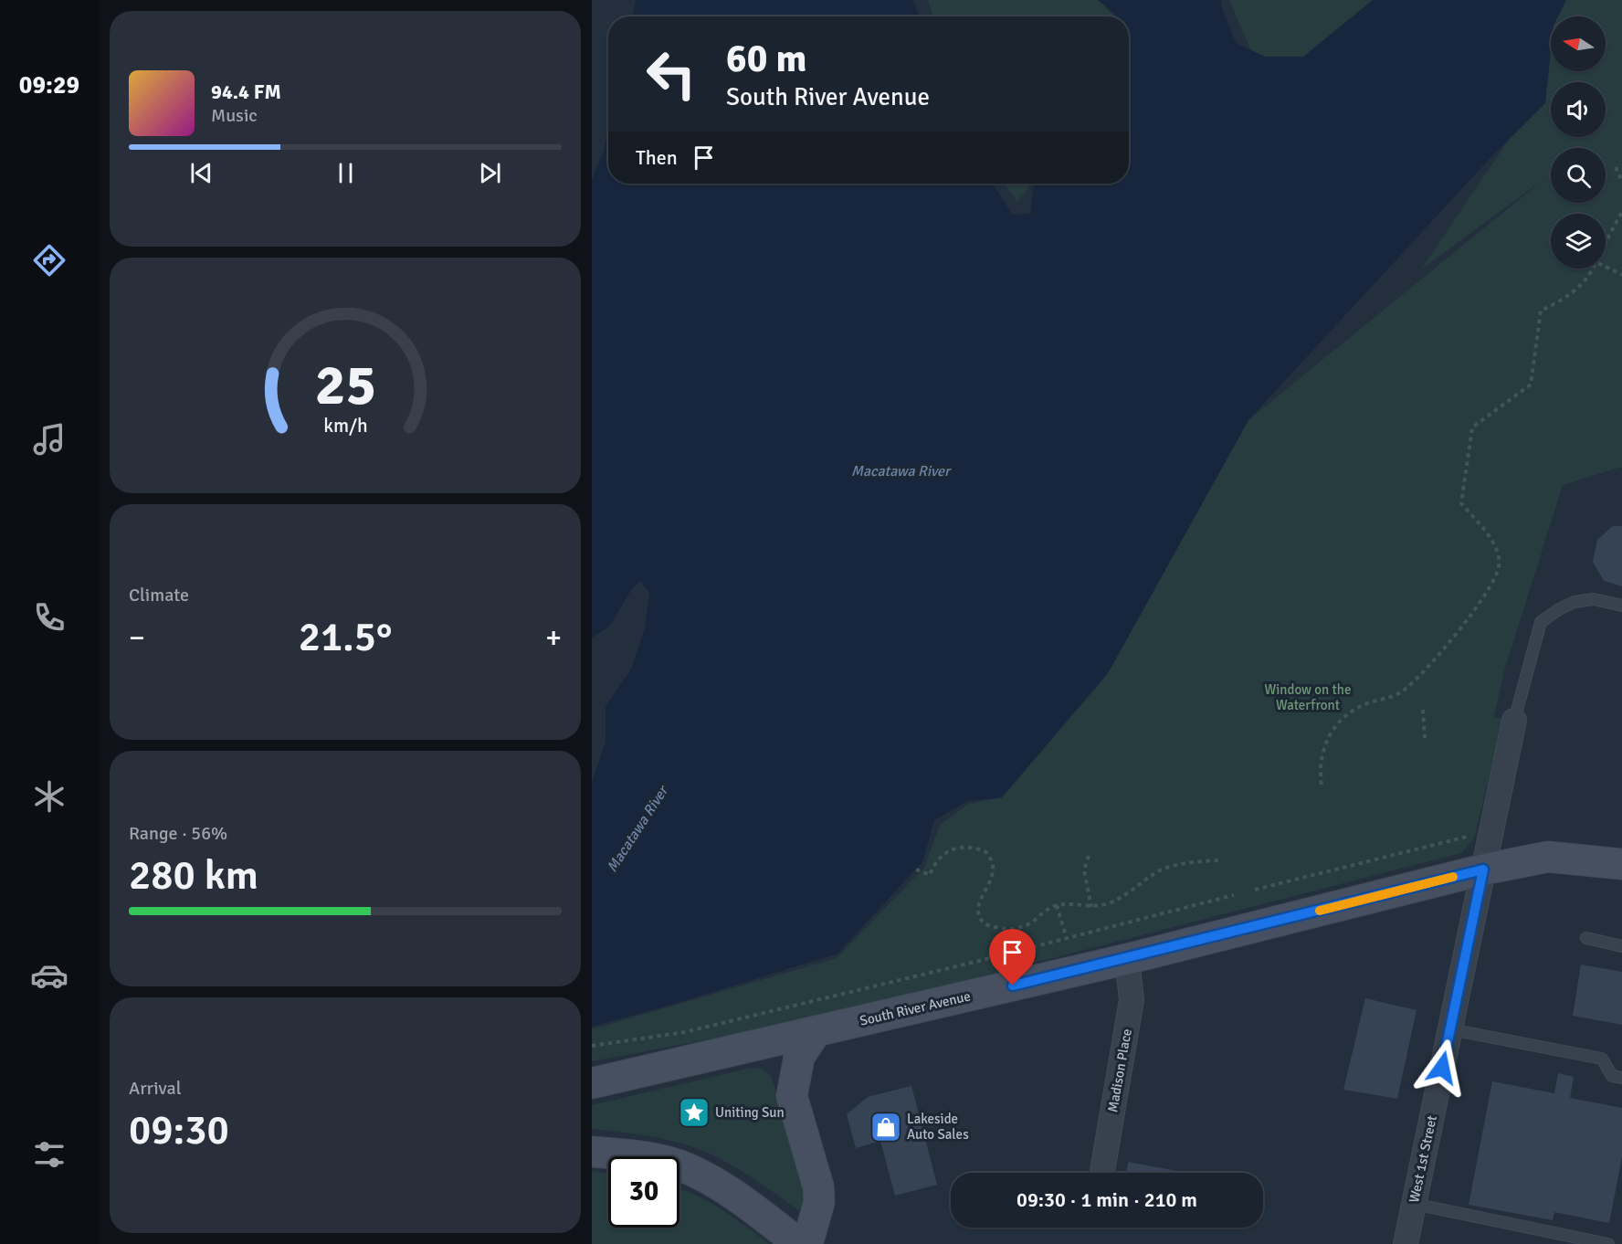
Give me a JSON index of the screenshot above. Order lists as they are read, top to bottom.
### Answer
{
  "streets": {
    "main road": ["South River Avenue"],
    "street": ["Madison Place", "West 1st Street"]
  },
  "crossings": [
    ["South River Avenue", "Madison Place"],
    ["South River Avenue", "West 1st Street"]
  ],
  "water": ["Macatawa River"],
  "parks": ["Window on the Waterfront"],
  "places": {
    "place": ["Uniting Sun"],
    "shop": ["Lakeside Auto Sales"]
  },
  "north": "left",
  "page": {
    "tabs": "09:29",
    "turn": ["60 m", "South River Avenue"],
    "song": ["94.4 FM", "Music"],
    "then": "Then",
    "tile": [
      "Climate",
      ["Range · 56%", "280 km"],
      ["Arrival", "09:30"]
    ],
    "heat": ["−", "21.5°", "+"],
    "limit": "30",
    "trip": "09:30 · 1 min · 210 m",
    "gauge": ["25", "km/h"]
  }
}
